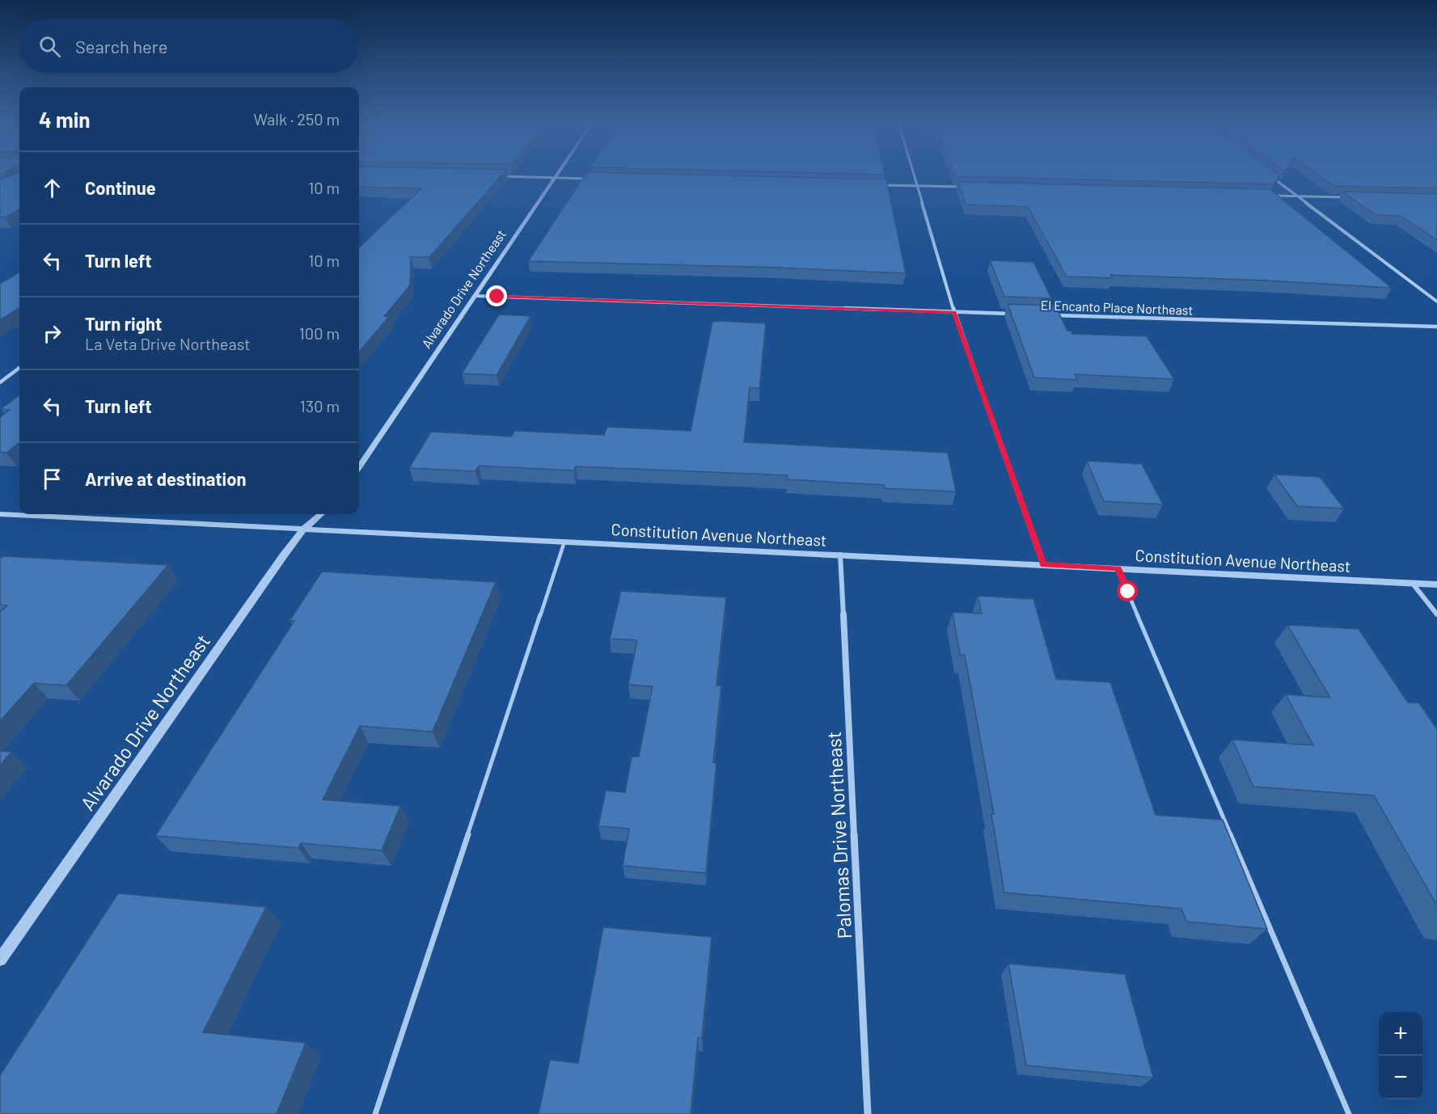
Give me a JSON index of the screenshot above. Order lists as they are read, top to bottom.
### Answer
{
  "streets": {
    "street": [
      "Alvarado Drive Northeast",
      "El Encanto Place Northeast",
      "Constitution Avenue Northeast",
      "Palomas Drive Northeast"
    ]
  },
  "crossings": [
    ["Alvarado Drive Northeast", "Constitution Avenue Northeast"],
    ["Constitution Avenue Northeast", "Palomas Drive Northeast"]
  ],
  "page": {
    "search": "Search here",
    "heading": ["4 min", "Walk · 250 m"],
    "list": [
      ["Continue", "10 m"],
      ["Turn left", "10 m"],
      ["Turn right", "La Veta Drive Northeast", "100 m"],
      ["Turn left", "130 m"],
      "Arrive at destination"
    ],
    "map_buttons": ["+", "−"]
  }
}
